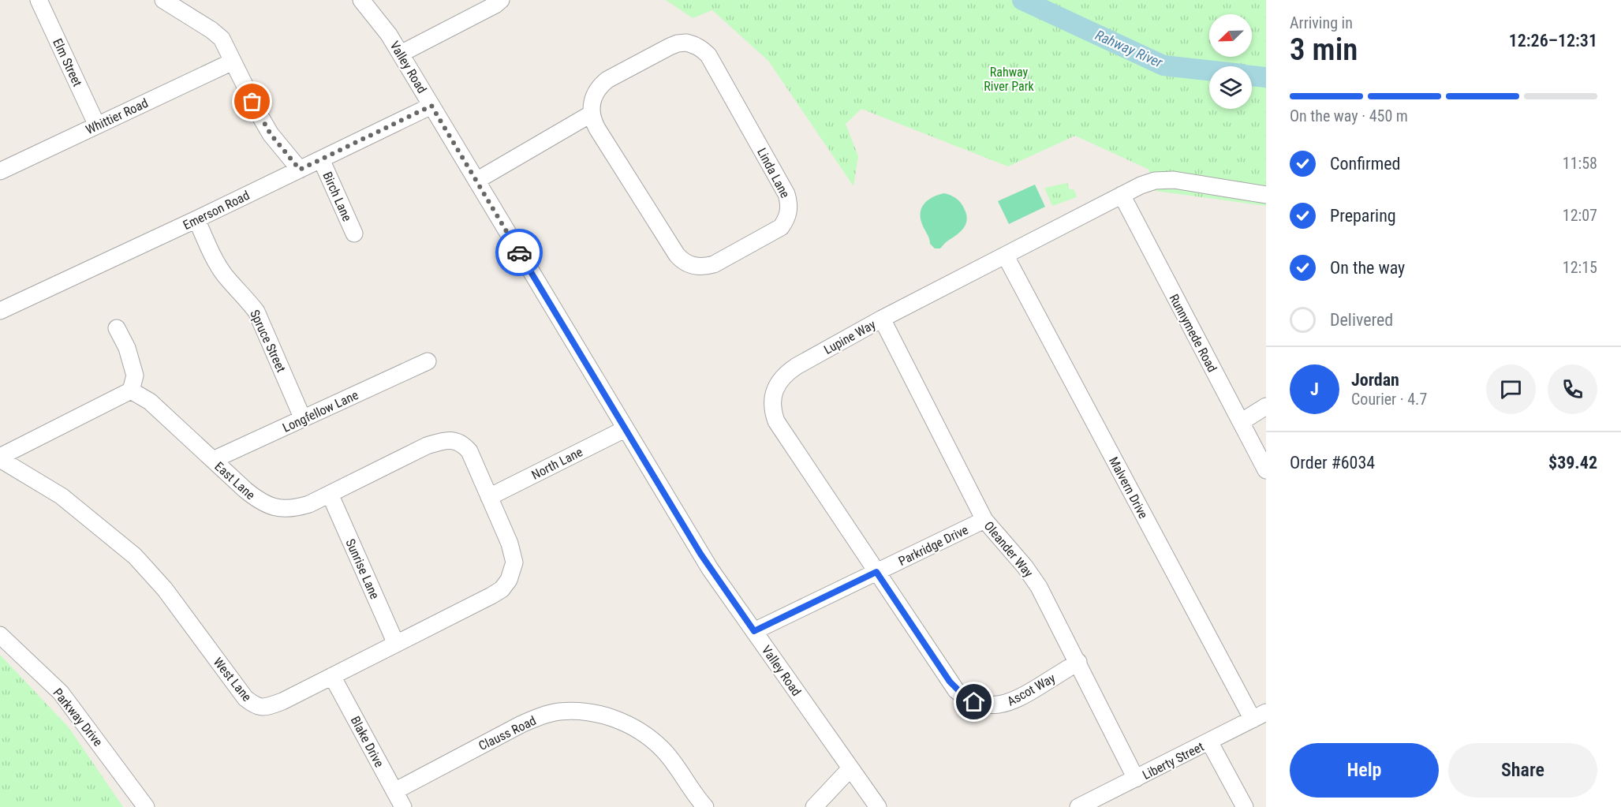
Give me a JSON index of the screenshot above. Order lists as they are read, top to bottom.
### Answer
{
  "streets": {
    "street": [
      "Elm Street",
      "Valley Road",
      "Whittier Road",
      "Linda Lane",
      "Birch Lane",
      "Emerson Road",
      "Runnymede Road",
      "Lupine Way",
      "Spruce Street",
      "Longfellow Lane",
      "North Lane",
      "East Lane",
      "Malvern Drive",
      "Parkridge Drive",
      "Oleander Way",
      "Sunrise Lane",
      "West Lane",
      "Ascot Way",
      "Parkway Drive",
      "Clauss Road",
      "Blake Drive",
      "Liberty Street"
    ]
  },
  "crossings": [
    ["Elm Street", "Whittier Road"],
    ["Valley Road", "Emerson Road"],
    ["Valley Road", "North Lane"],
    ["Valley Road", "Parkridge Drive"],
    ["Birch Lane", "Emerson Road"],
    ["Emerson Road", "Spruce Street"],
    ["Runnymede Road", "Lupine Way"],
    ["Lupine Way", "Malvern Drive"],
    ["Lupine Way", "Parkridge Drive"],
    ["Lupine Way", "Oleander Way"],
    ["Lupine Way", "Ascot Way"],
    ["Spruce Street", "Longfellow Lane"],
    ["Longfellow Lane", "East Lane"],
    ["North Lane", "East Lane"],
    ["North Lane", "West Lane"],
    ["East Lane", "Sunrise Lane"],
    ["East Lane", "West Lane"],
    ["Malvern Drive", "Liberty Street"],
    ["Parkridge Drive", "Oleander Way"],
    ["Parkridge Drive", "Ascot Way"],
    ["Oleander Way", "Ascot Way"],
    ["Oleander Way", "Liberty Street"],
    ["Sunrise Lane", "West Lane"],
    ["West Lane", "Blake Drive"],
    ["Clauss Road", "Blake Drive"]
  ],
  "water": ["Rahway River"],
  "parks": ["Rahway River Park"],
  "north": "bottom left",
  "page": {
    "heading": ["3 min", "Arriving in", "12:26–12:31"],
    "panel": [
      "Jordan",
      "Courier · 4.7",
      "Order #6034",
      "$39.42"
    ],
    "bar": "On the way · 450 m",
    "list": [
      ["Confirmed", "11:58"],
      ["Preparing", "12:07"],
      ["On the way", "12:15"],
      "Delivered"
    ],
    "round": "J",
    "buttons": ["Help", "Share"]
  }
}
